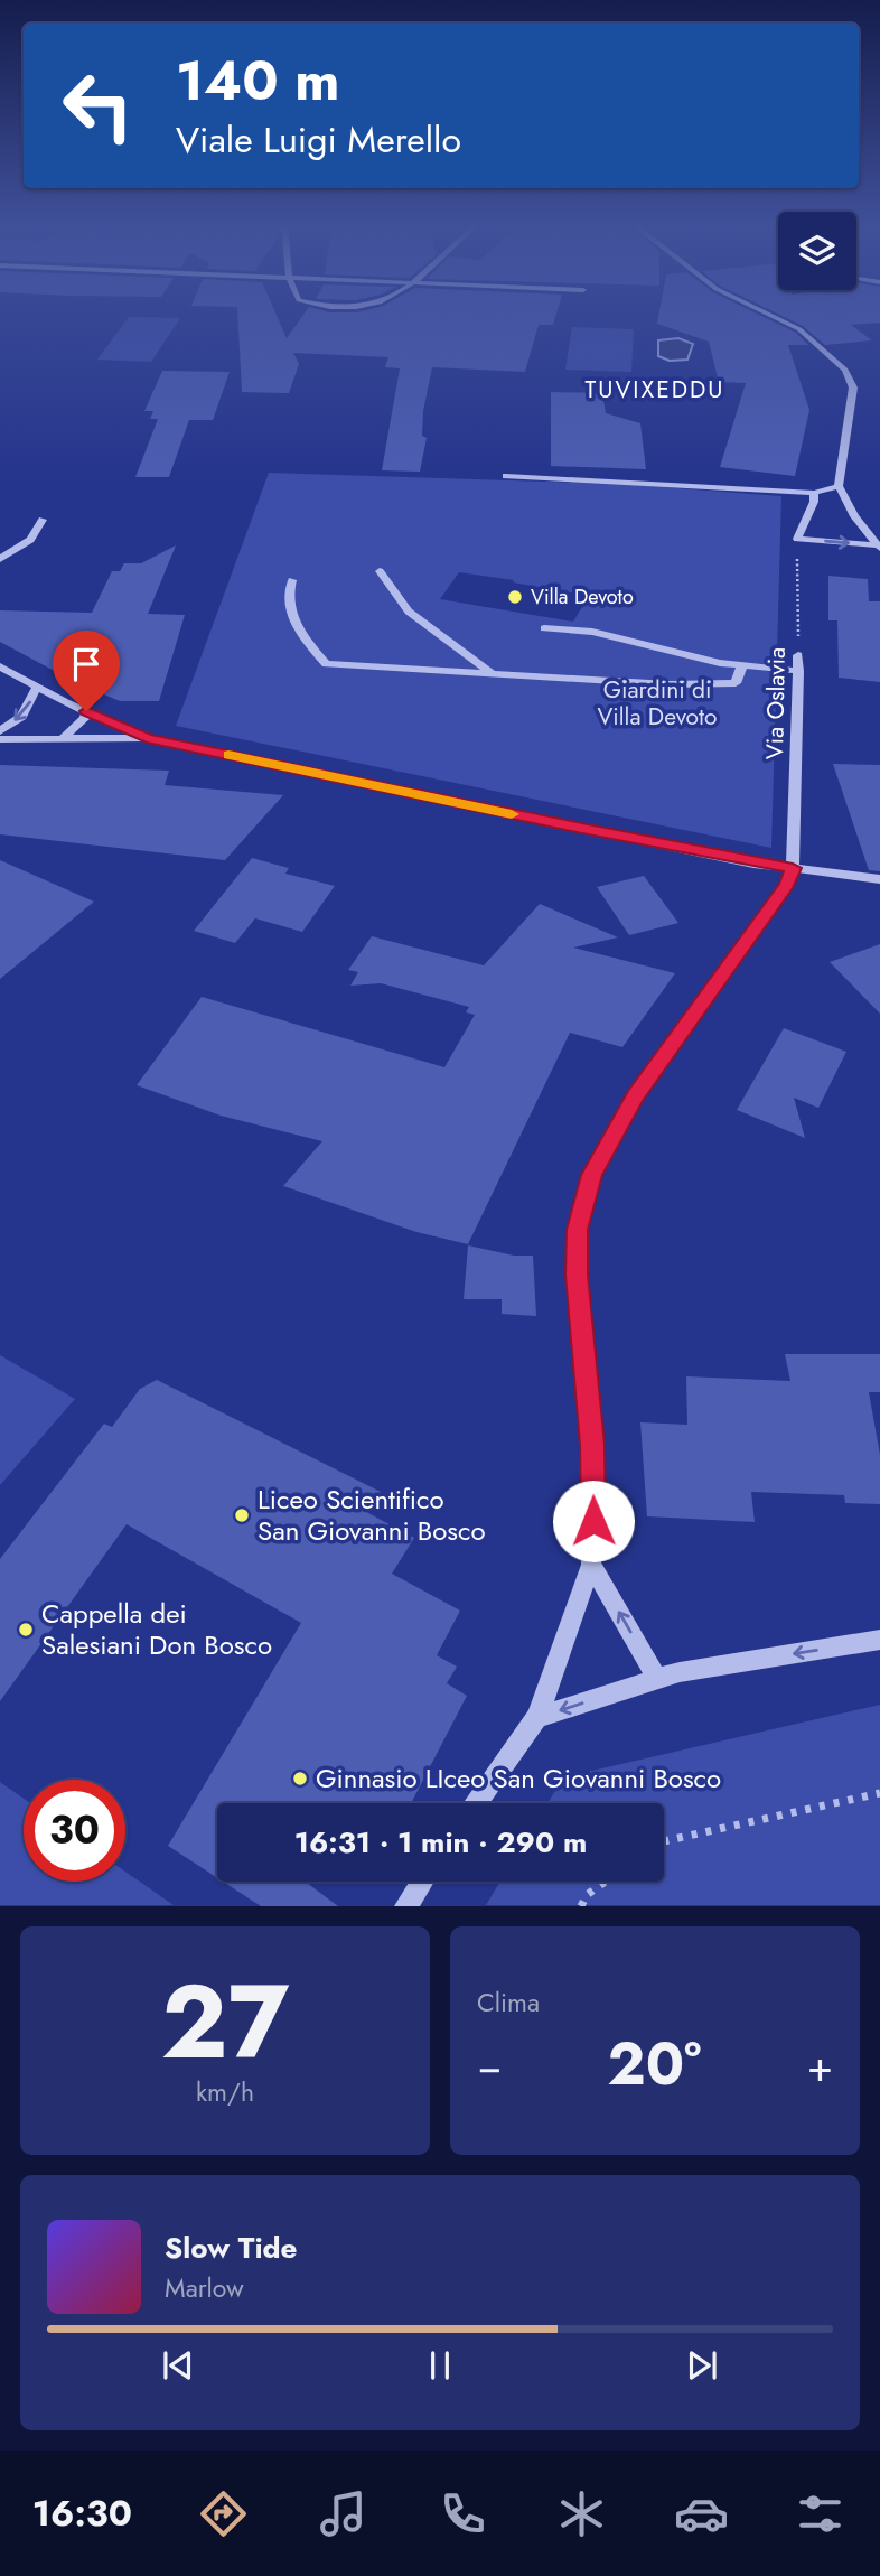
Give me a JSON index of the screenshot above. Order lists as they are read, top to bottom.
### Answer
{
  "streets": {
    "street": ["Via Oslavia"]
  },
  "districts": ["TUVIXEDDU"],
  "parks": ["Giardini di Villa Devoto"],
  "places": [
    "Villa Devoto",
    "Liceo Scientifico San Giovanni Bosco",
    "Cappella dei Salesiani Don Bosco",
    "Ginnasio LIceo San Giovanni Bosco"
  ],
  "page": {
    "turn": ["140 m", "Viale Luigi Merello"],
    "limit": "30",
    "trip": "16:31 · 1 min · 290 m",
    "tile": [
      ["27", "km/h"],
      "Clima"
    ],
    "heat": ["−", "20°", "+"],
    "song": ["Slow Tide", "Marlow"],
    "tabs": "16:30"
  }
}
